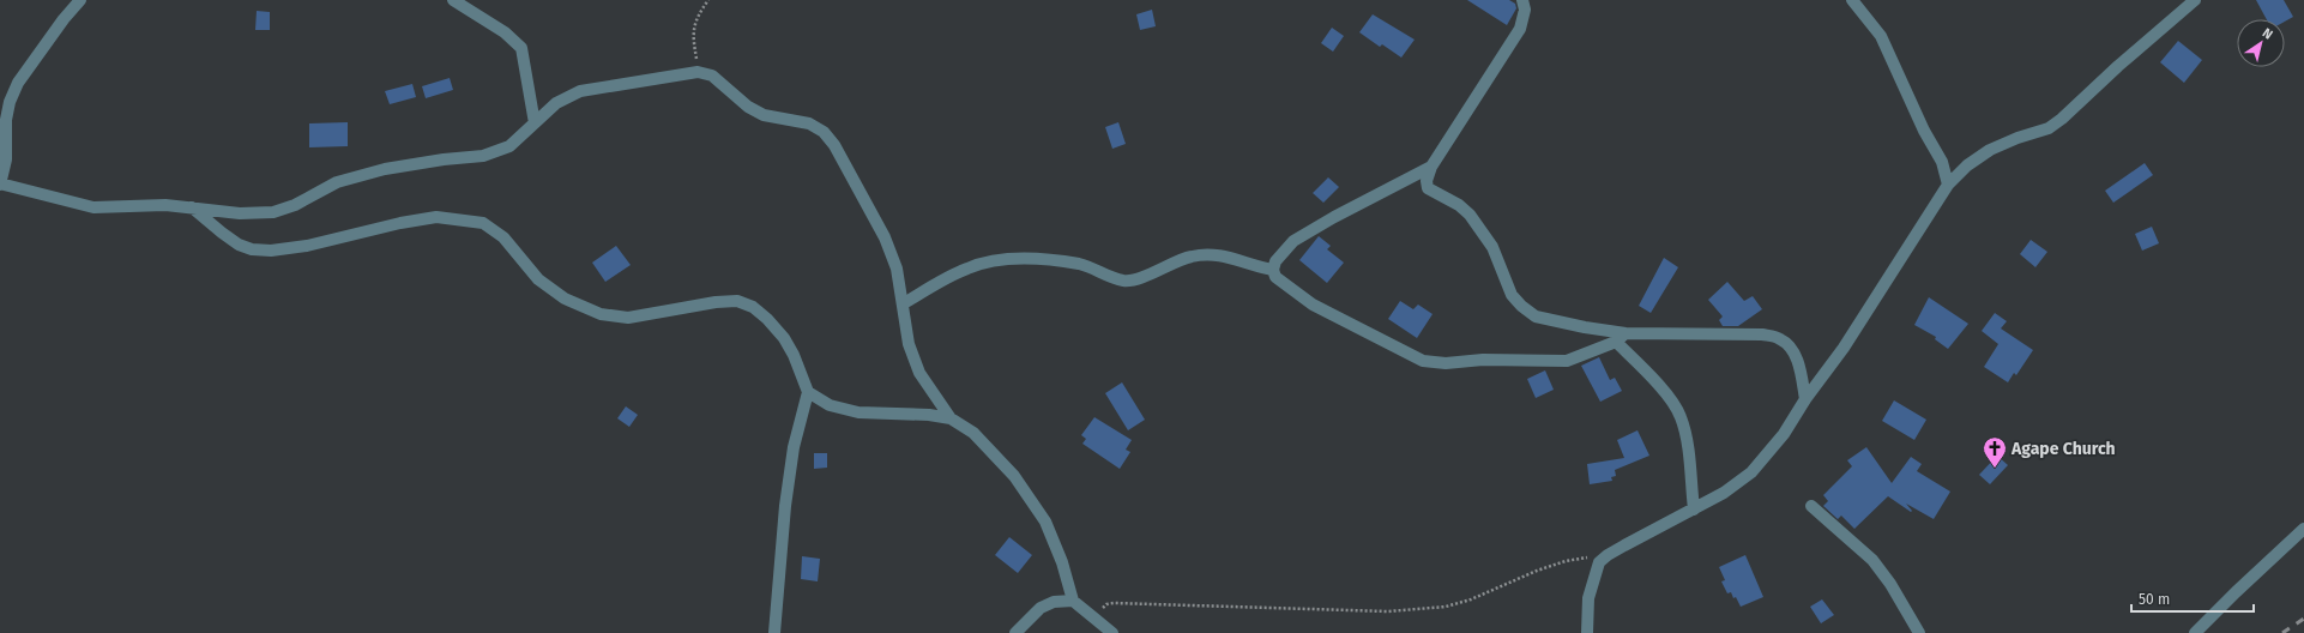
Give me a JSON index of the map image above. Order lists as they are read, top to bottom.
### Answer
{
  "places": {
    "church": ["Agape Church"]
  },
  "scale_bar": "50 m",
  "north": "top right"
}
